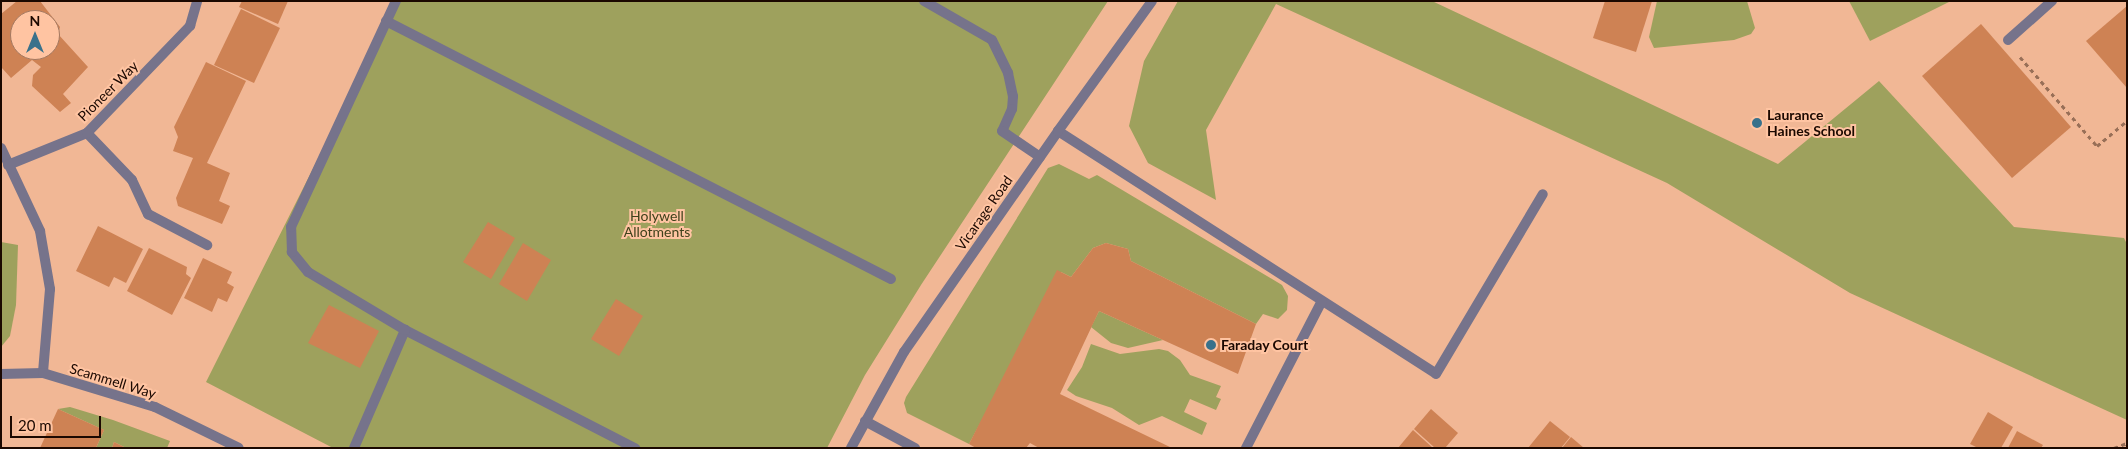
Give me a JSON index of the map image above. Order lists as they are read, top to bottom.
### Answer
{
  "streets": {
    "street": ["Pioneer Way", "Vicarage Road", "Scammell Way"]
  },
  "parks": ["Holywell Allotments"],
  "places": ["Laurance Haines School", "Faraday Court"],
  "scale_bar": "20 m",
  "north": "top"
}
